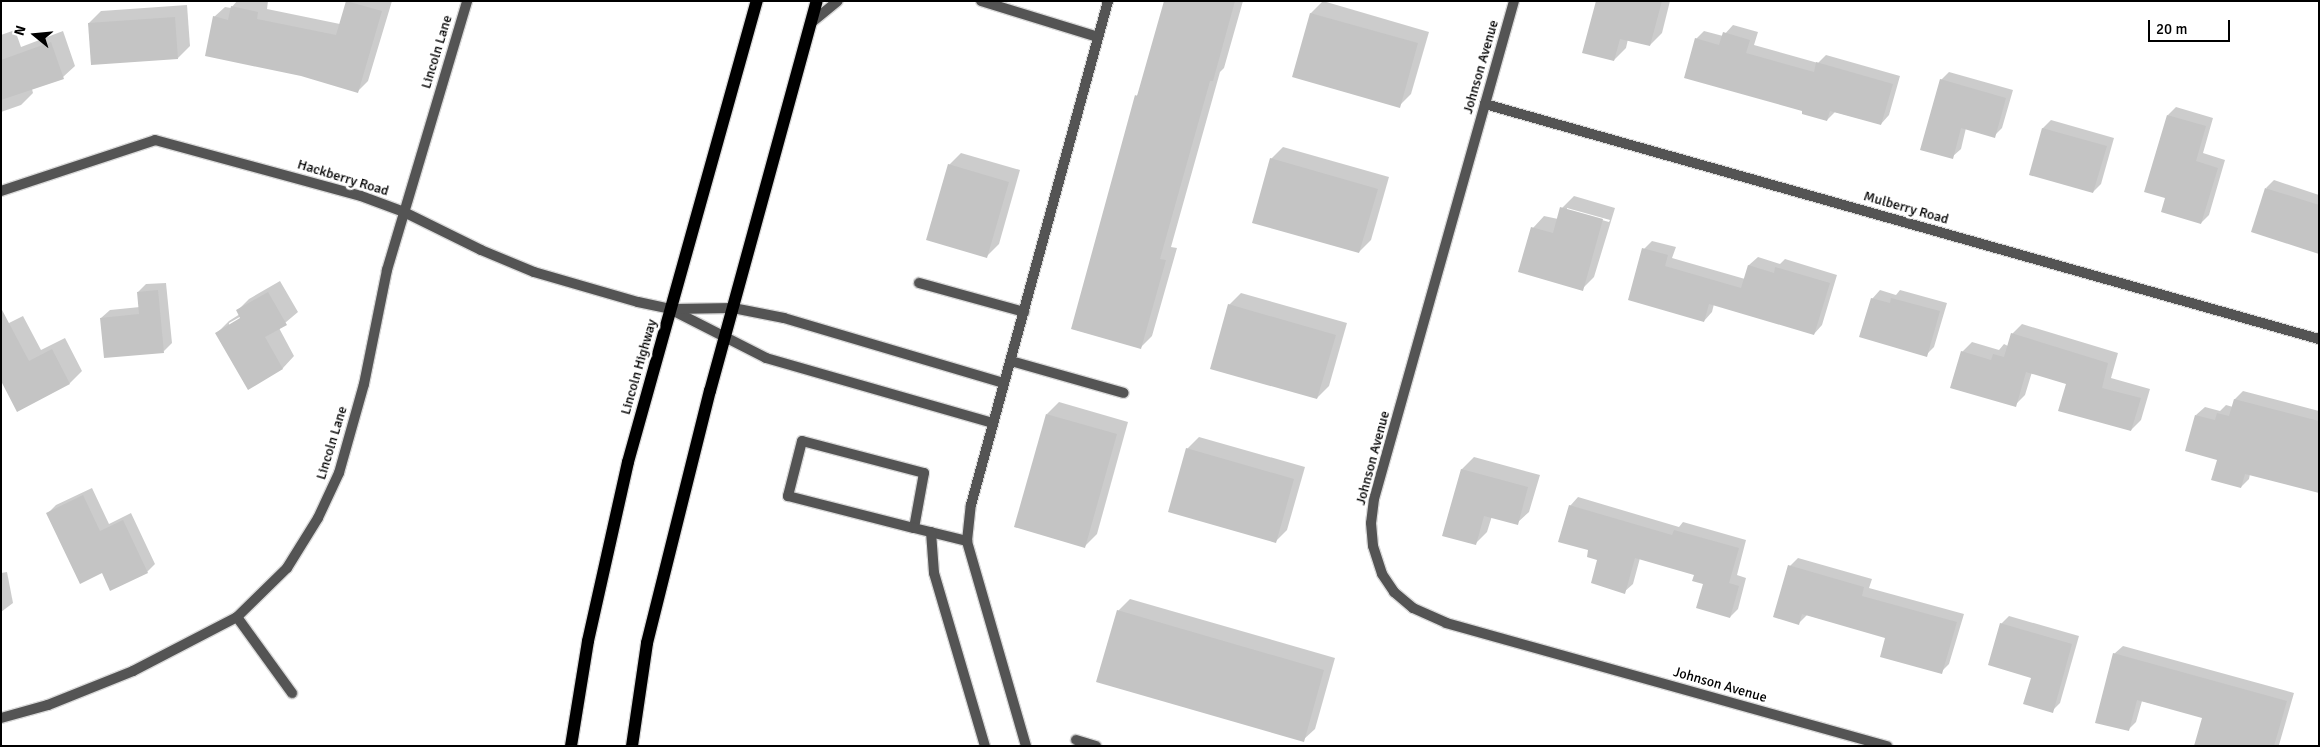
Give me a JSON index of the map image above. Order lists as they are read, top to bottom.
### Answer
{
  "streets": {
    "main road": ["Lincoln Highway"],
    "street": [
      "Lincoln Lane",
      "Johnson Avenue",
      "Hackberry Road",
      "Mulberry Road"
    ]
  },
  "crossings": [
    ["Lincoln Lane", "Hackberry Road"],
    ["Johnson Avenue", "Mulberry Road"],
    ["Hackberry Road", "Lincoln Highway"]
  ],
  "scale_bar": "20 m",
  "north": "left"
}
